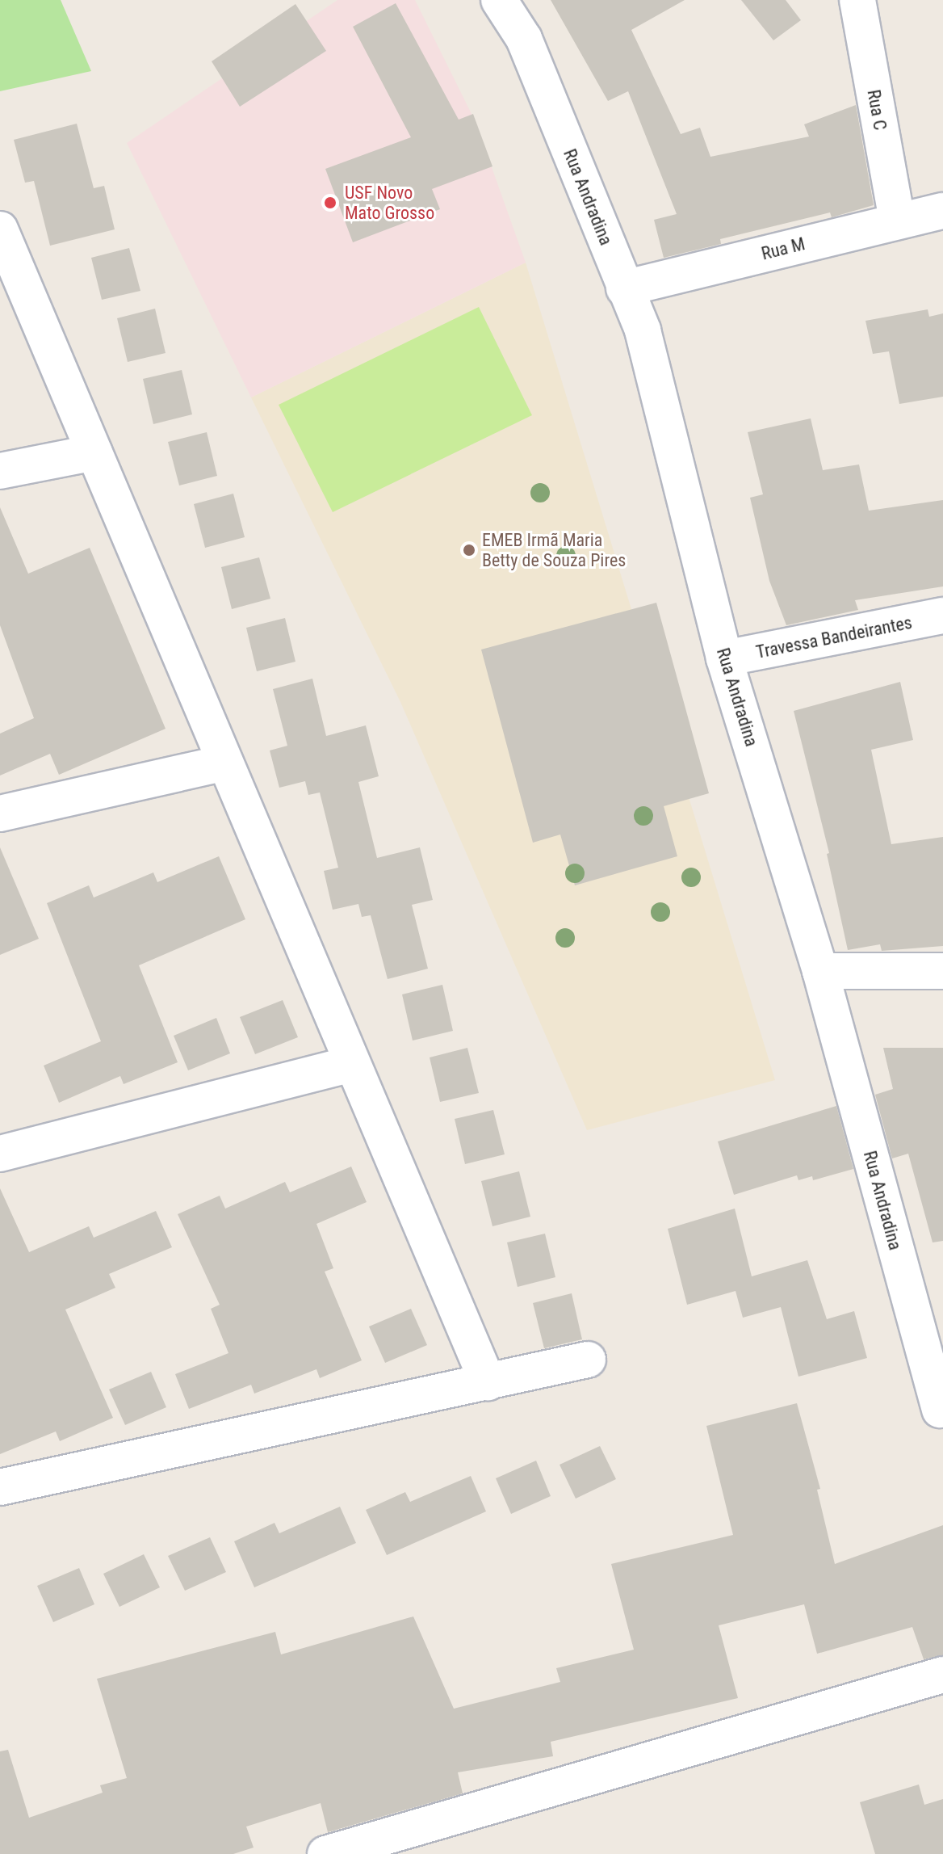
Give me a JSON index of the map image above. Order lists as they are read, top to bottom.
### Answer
{
  "streets": {
    "street": [
      "Rua C",
      "Rua Andradina",
      "Rua M",
      "Travessa Bandeirantes"
    ]
  },
  "crossings": [
    ["Rua C", "Rua M"],
    ["Rua Andradina", "Rua M"],
    ["Rua Andradina", "Travessa Bandeirantes"]
  ],
  "places": ["USF Novo Mato Grosso", "EMEB Irmã Maria Betty de Souza Pires"]
}
